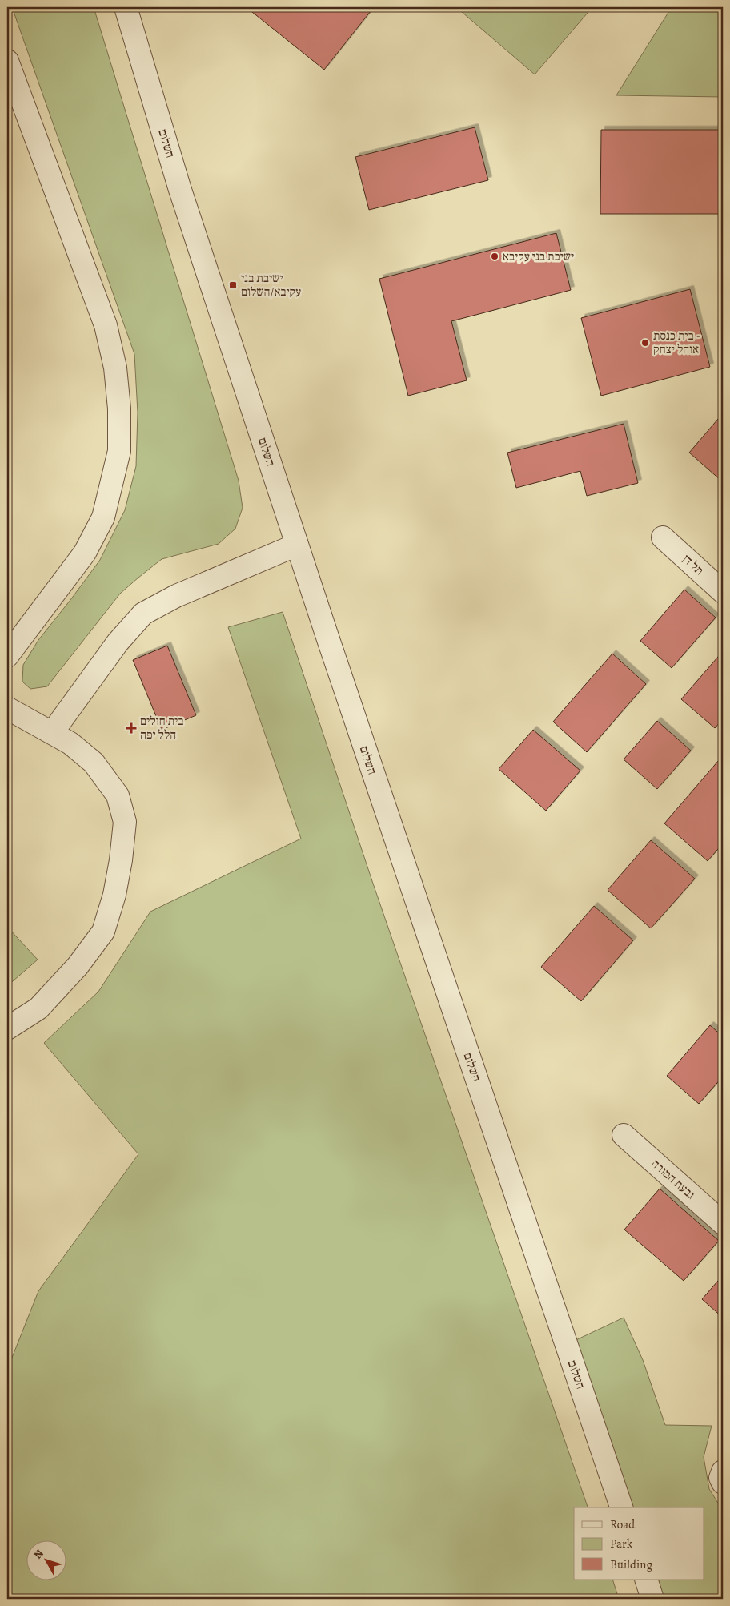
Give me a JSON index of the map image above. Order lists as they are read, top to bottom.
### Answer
{
  "streets": {
    "street": ["השלום", "תל דן", "גבעת המורה"]
  },
  "places": {
    "other": ["ישיבת בני עקיבא", "בית כנסת - אוהל יצחק"],
    "transit": ["ישיבת בני עקיבא/השלום"],
    "health": ["בית חולים הלל יפה"]
  },
  "legend": ["Road", "Park", "Building"],
  "north": "top left"
}
